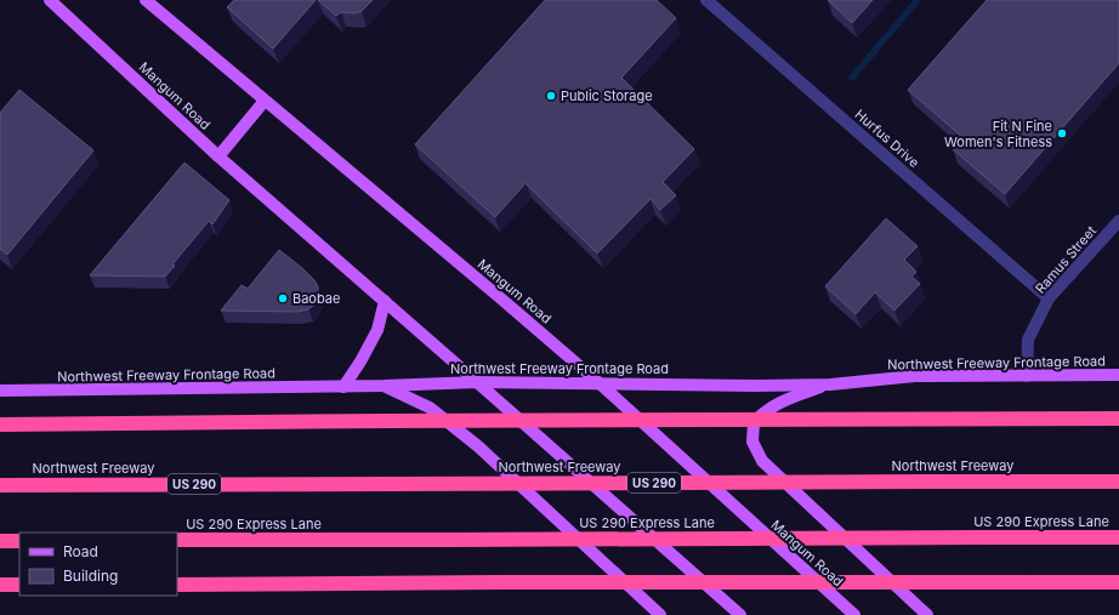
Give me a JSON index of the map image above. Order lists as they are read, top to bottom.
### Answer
{
  "streets": {
    "highway": ["Northwest Freeway", "US 290", "US 290 Express Lane"],
    "main road": ["Mangum Road", "Northwest Freeway Frontage Road"],
    "street": ["Hurfus Drive", "Ramus Street"]
  },
  "crossings": [
    ["Mangum Road", "Northwest Freeway Frontage Road"],
    ["Hurfus Drive", "Ramus Street"],
    ["Ramus Street", "Northwest Freeway Frontage Road"]
  ],
  "places": ["Public Storage", "Fit N Fine Women's Fitness", "Baobae"],
  "legend": ["Road", "Building"]
}
